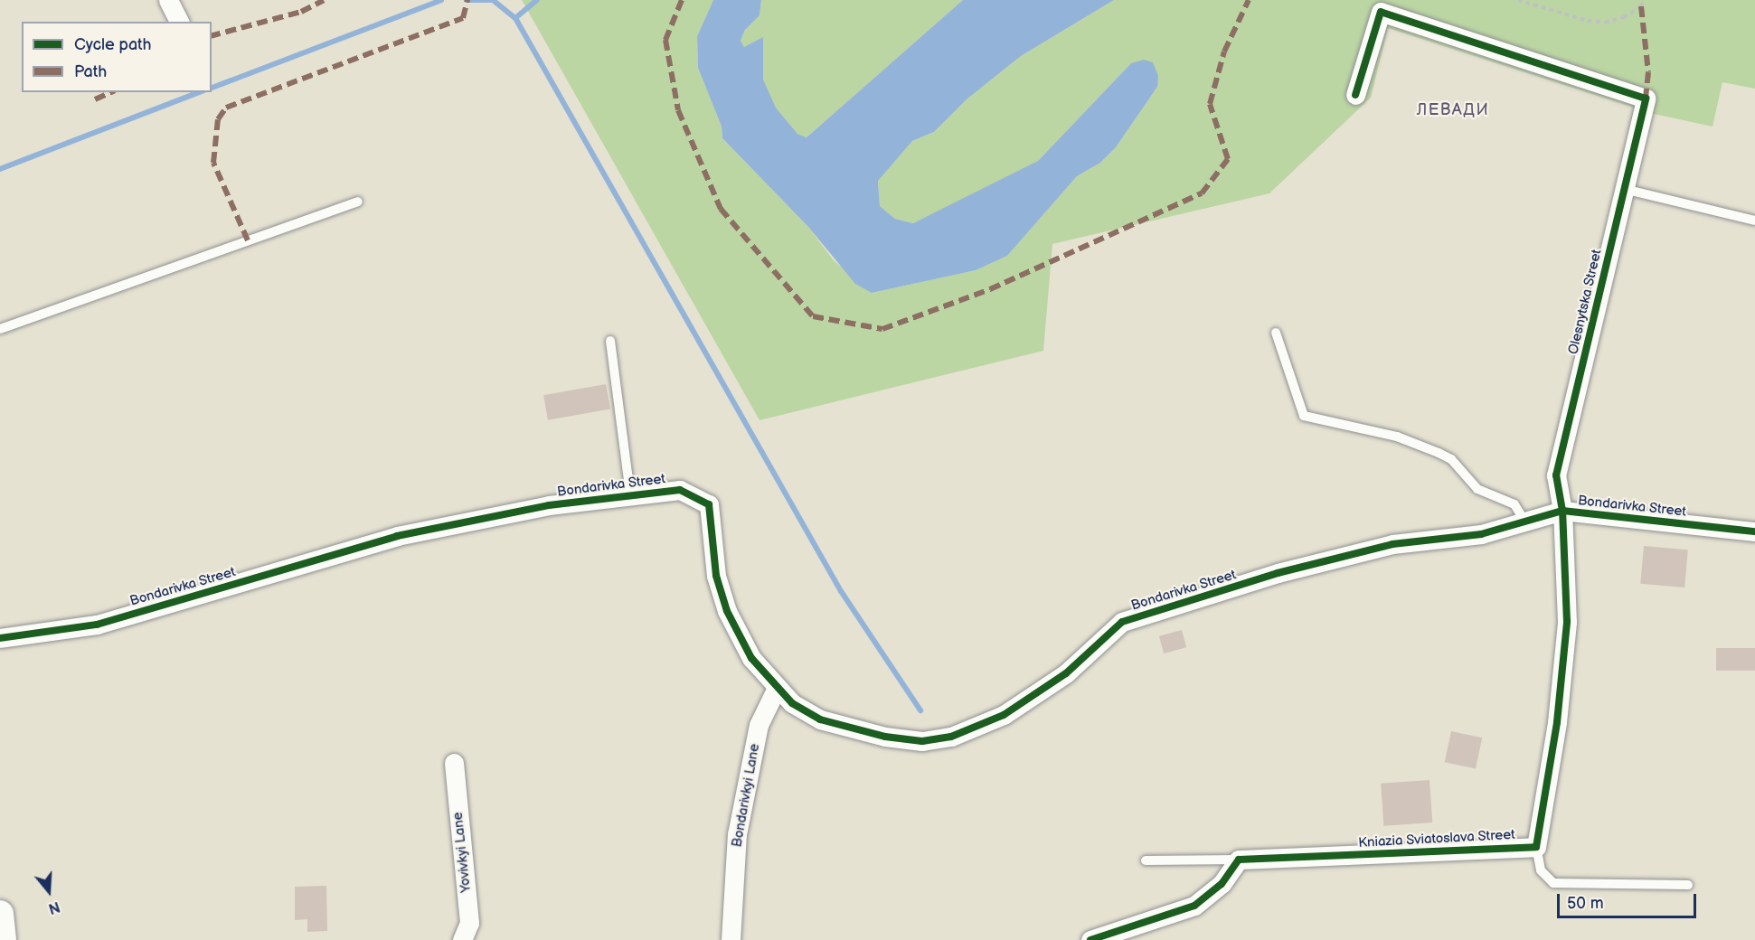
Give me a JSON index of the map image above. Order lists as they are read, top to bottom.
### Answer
{
  "streets": {
    "street": [
      "Olesnytska Street",
      "Bondarivka Street",
      "Bondarivkyi Lane",
      "Kniazia Sviatoslava Street",
      "Yovivkyi Lane"
    ]
  },
  "crossings": [
    ["Olesnytska Street", "Bondarivka Street"],
    ["Bondarivka Street", "Bondarivkyi Lane"]
  ],
  "districts": ["ЛЕВАДИ"],
  "legend": ["Cycle path", "Path"],
  "scale_bar": "50 m",
  "north": "bottom"
}
